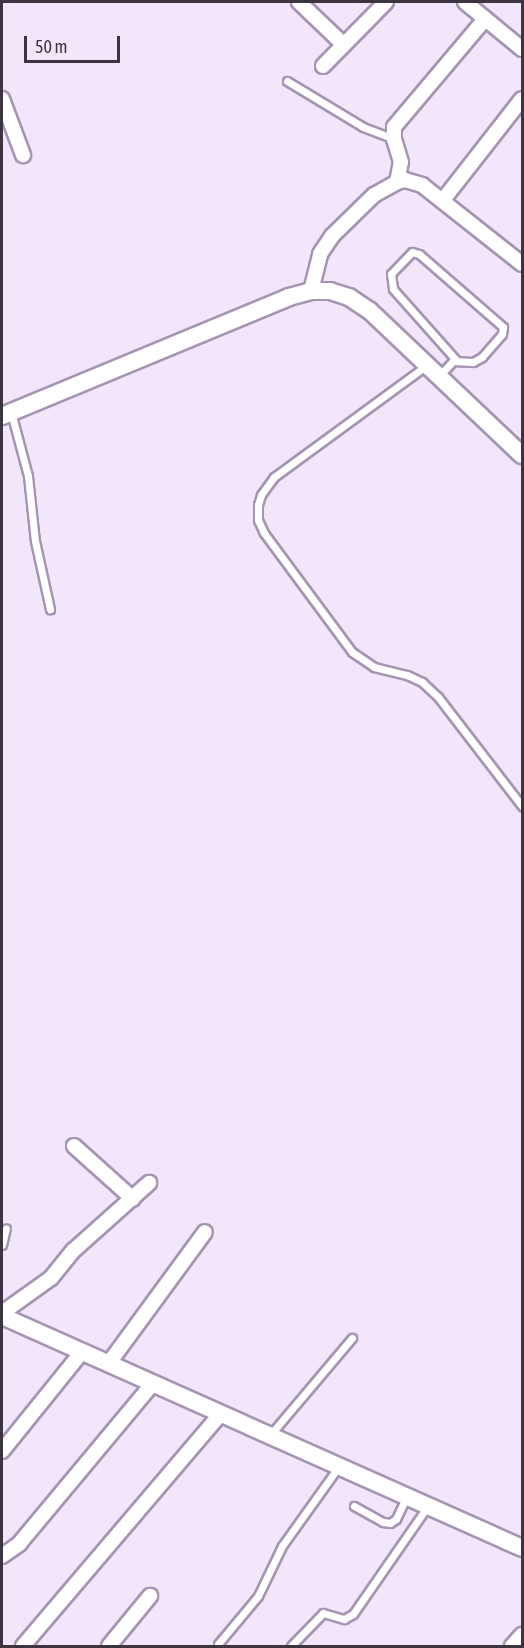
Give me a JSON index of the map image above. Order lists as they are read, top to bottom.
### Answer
{
  "scale_bar": "50 m"
}
